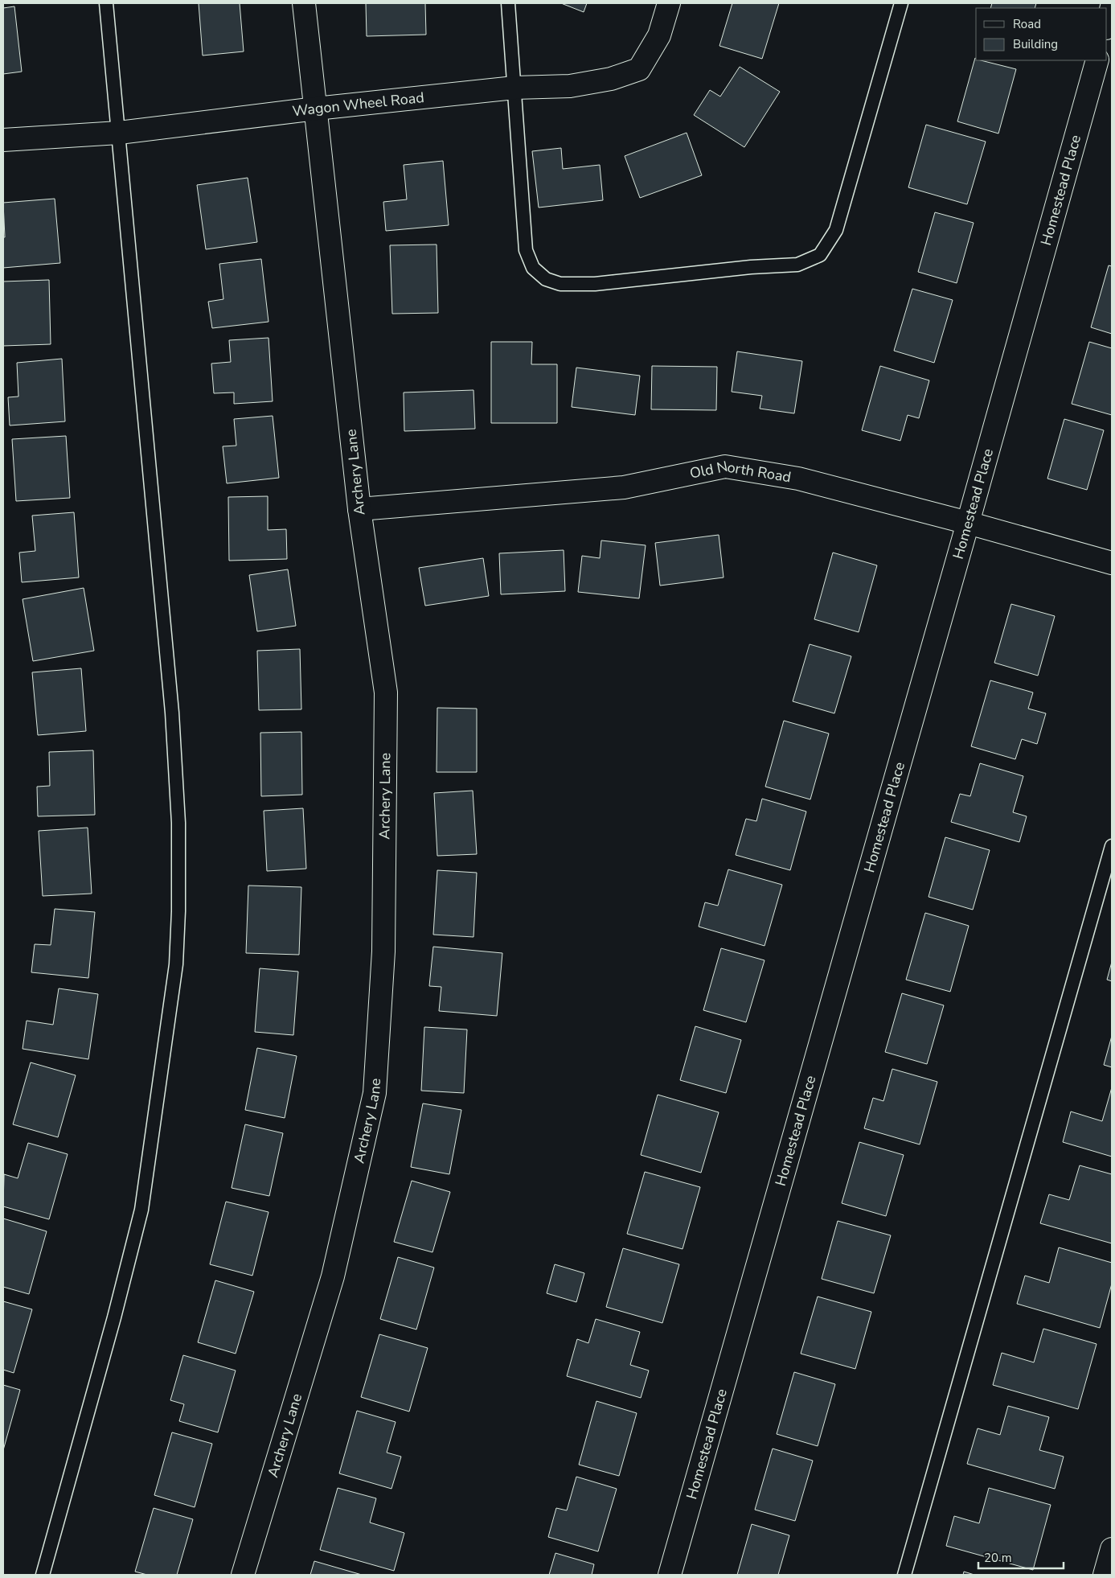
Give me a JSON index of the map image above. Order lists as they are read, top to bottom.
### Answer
{
  "streets": {
    "street": [
      "Wagon Wheel Road",
      "Homestead Place",
      "Archery Lane",
      "Old North Road"
    ]
  },
  "crossings": [
    ["Wagon Wheel Road", "Archery Lane"],
    ["Homestead Place", "Old North Road"],
    ["Archery Lane", "Old North Road"]
  ],
  "legend": ["Road", "Building"],
  "scale_bar": "20 m"
}
